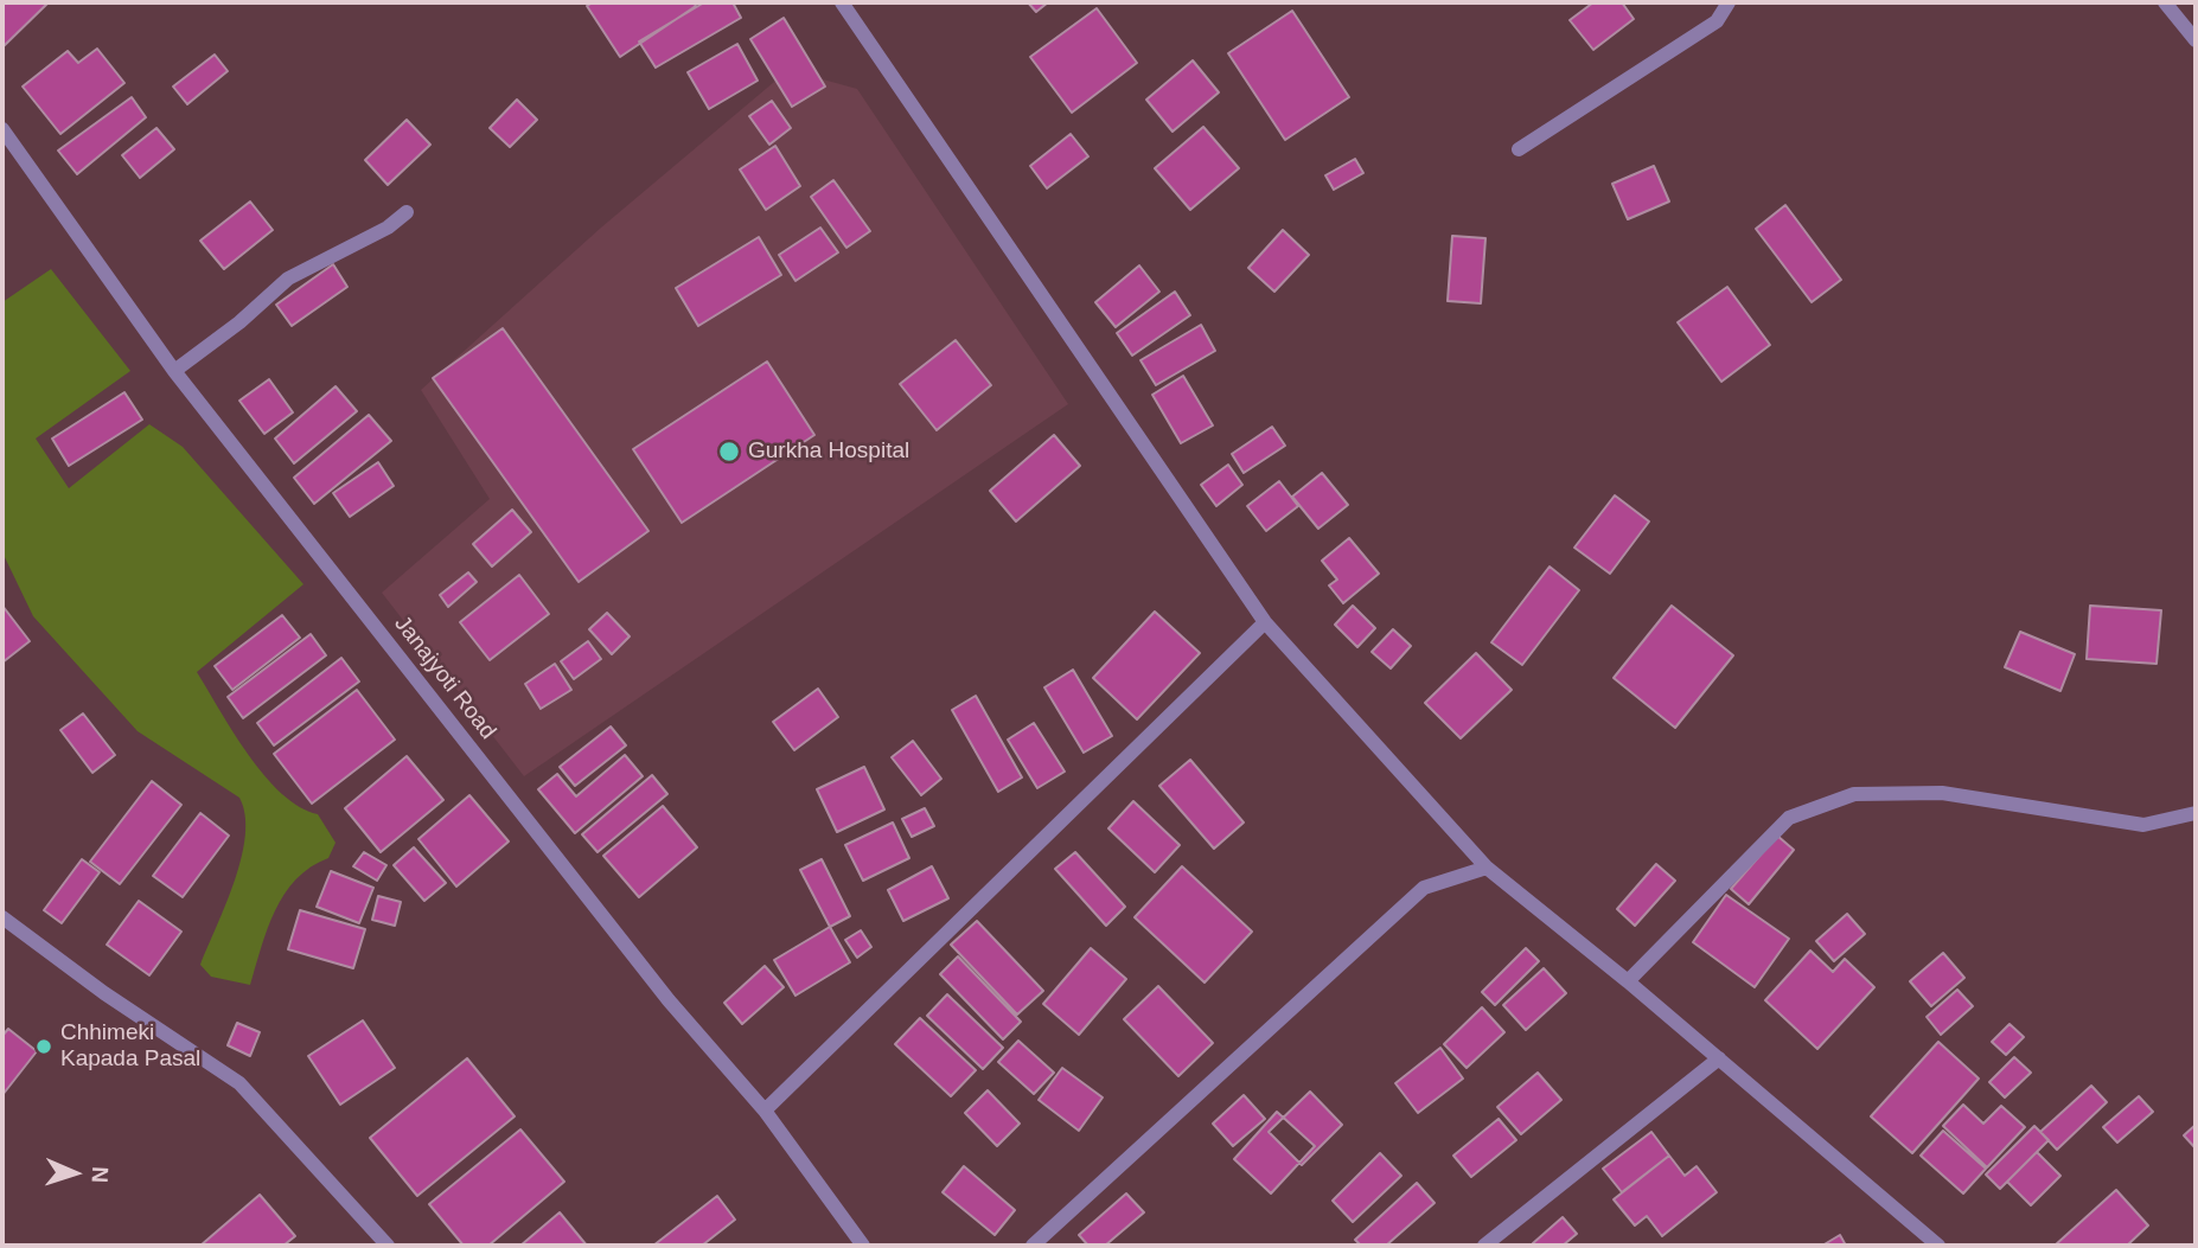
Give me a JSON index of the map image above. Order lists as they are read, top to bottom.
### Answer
{
  "streets": {
    "street": ["Janajyoti Road"]
  },
  "places": ["Gurkha Hospital", "Chhimeki Kapada Pasal"],
  "north": "right"
}
